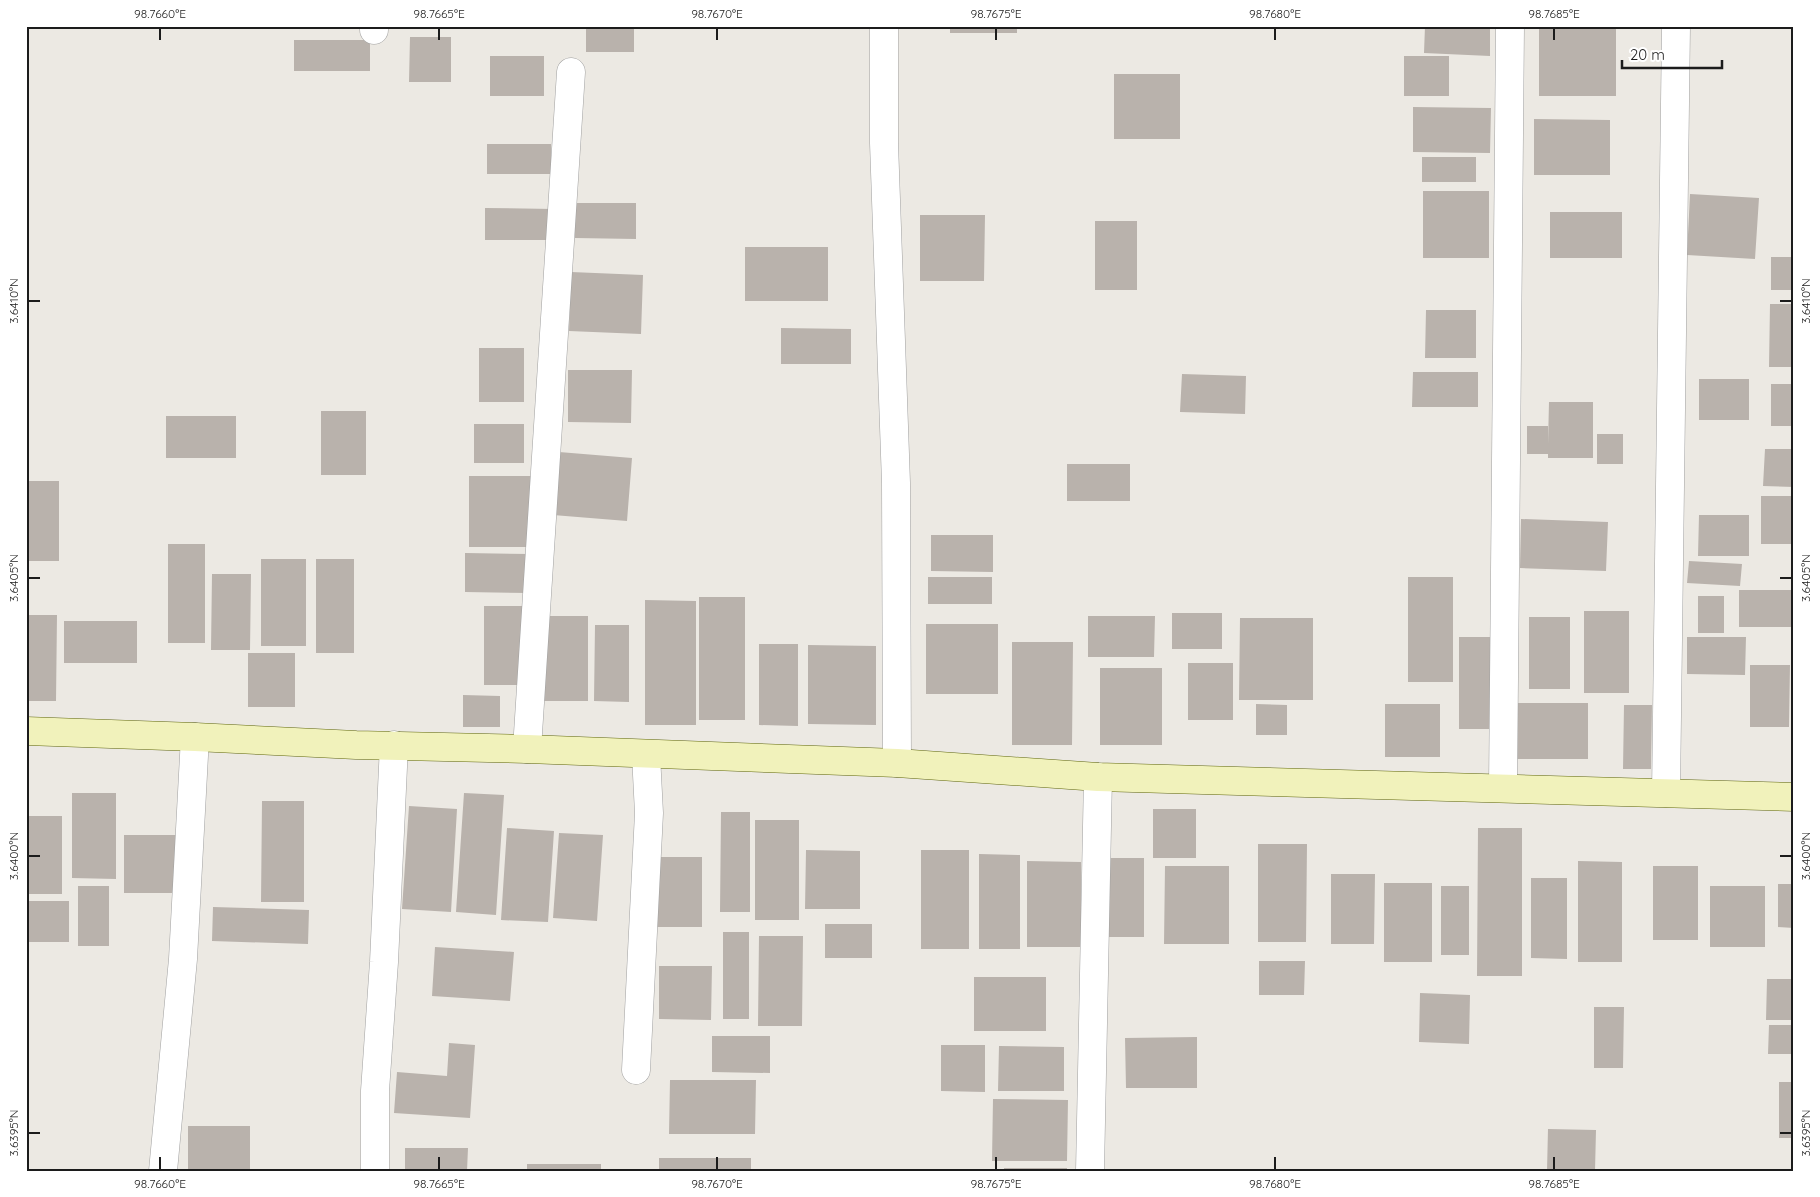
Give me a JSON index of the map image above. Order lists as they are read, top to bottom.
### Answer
{
  "scale_bar": "20 m",
  "coordinates": [
    "98.7660°E",
    "98.7665°E",
    "98.7670°E",
    "98.7675°E",
    "98.7680°E",
    "98.7685°E",
    "3.6410°N",
    "3.6405°N",
    "3.6400°N",
    "3.6395°N"
  ]
}
